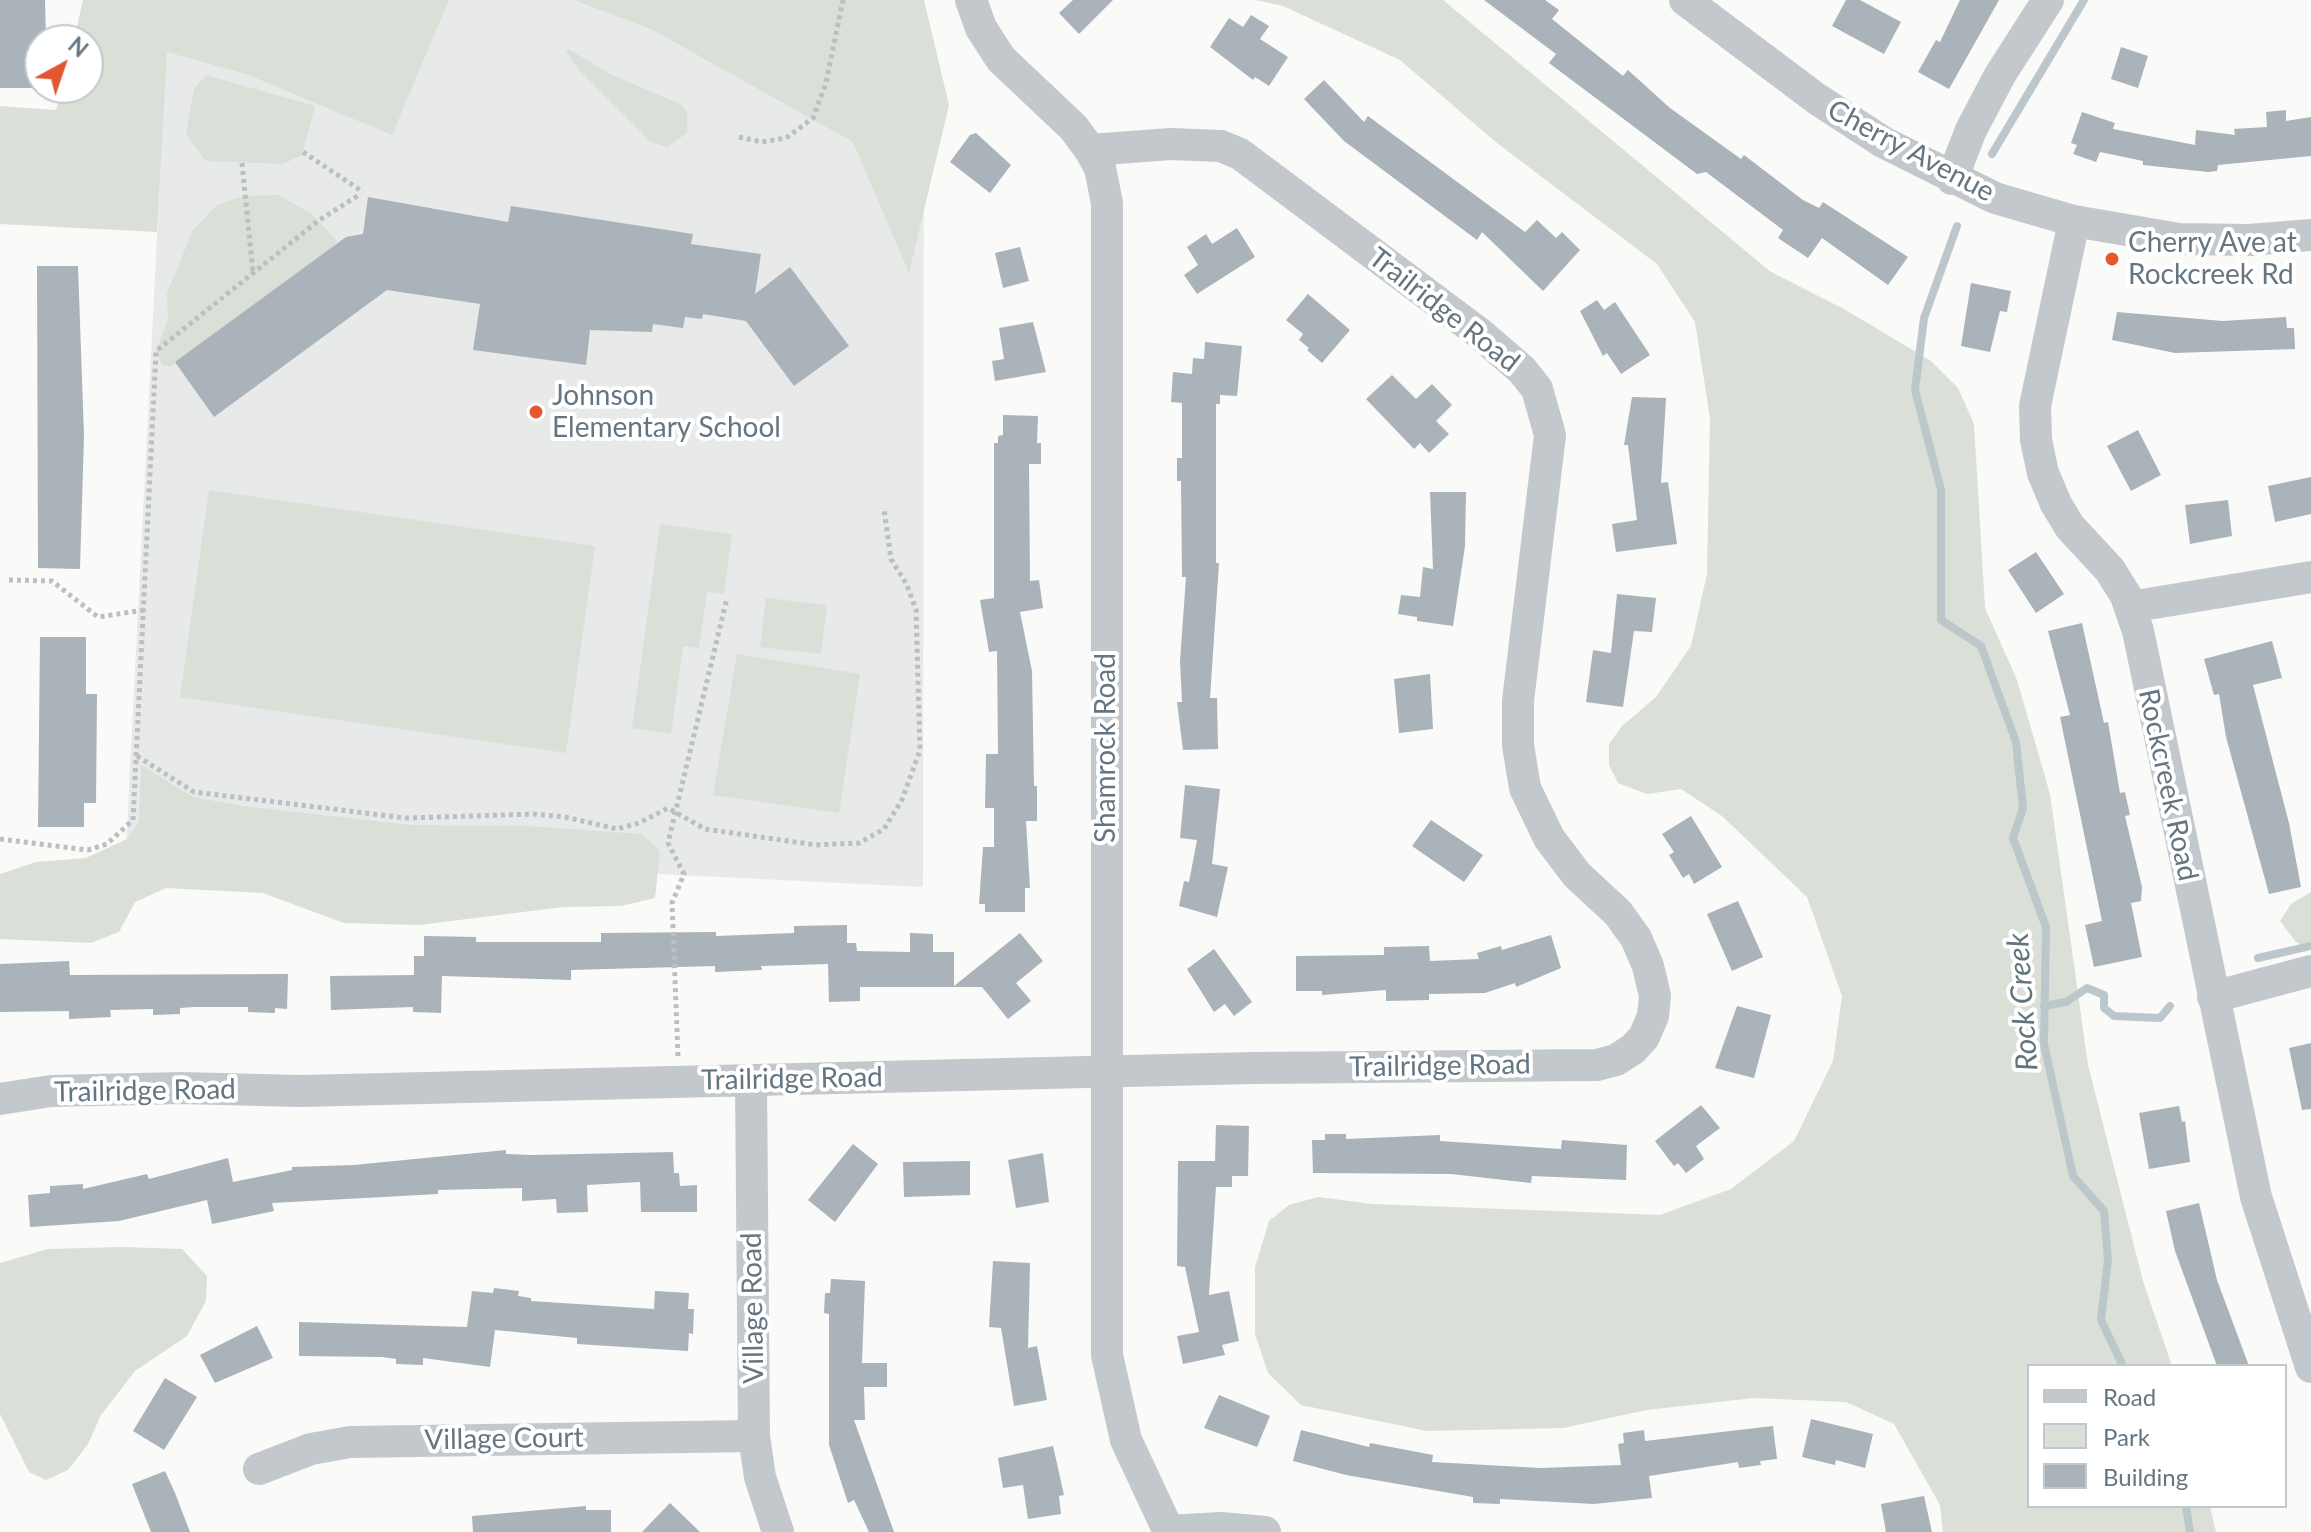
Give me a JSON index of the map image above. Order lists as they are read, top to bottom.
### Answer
{
  "streets": {
    "street": [
      "Cherry Avenue",
      "Trailridge Road",
      "Shamrock Road",
      "Rockcreek Road",
      "Village Road",
      "Village Court"
    ]
  },
  "crossings": [
    ["Cherry Avenue", "Rockcreek Road"],
    ["Trailridge Road", "Shamrock Road"],
    ["Trailridge Road", "Village Road"],
    ["Village Road", "Village Court"]
  ],
  "water": ["Rock Creek"],
  "places": ["Cherry Ave at Rockcreek Rd", "Johnson Elementary School"],
  "legend": ["Road", "Park", "Building"],
  "north": "top right"
}
